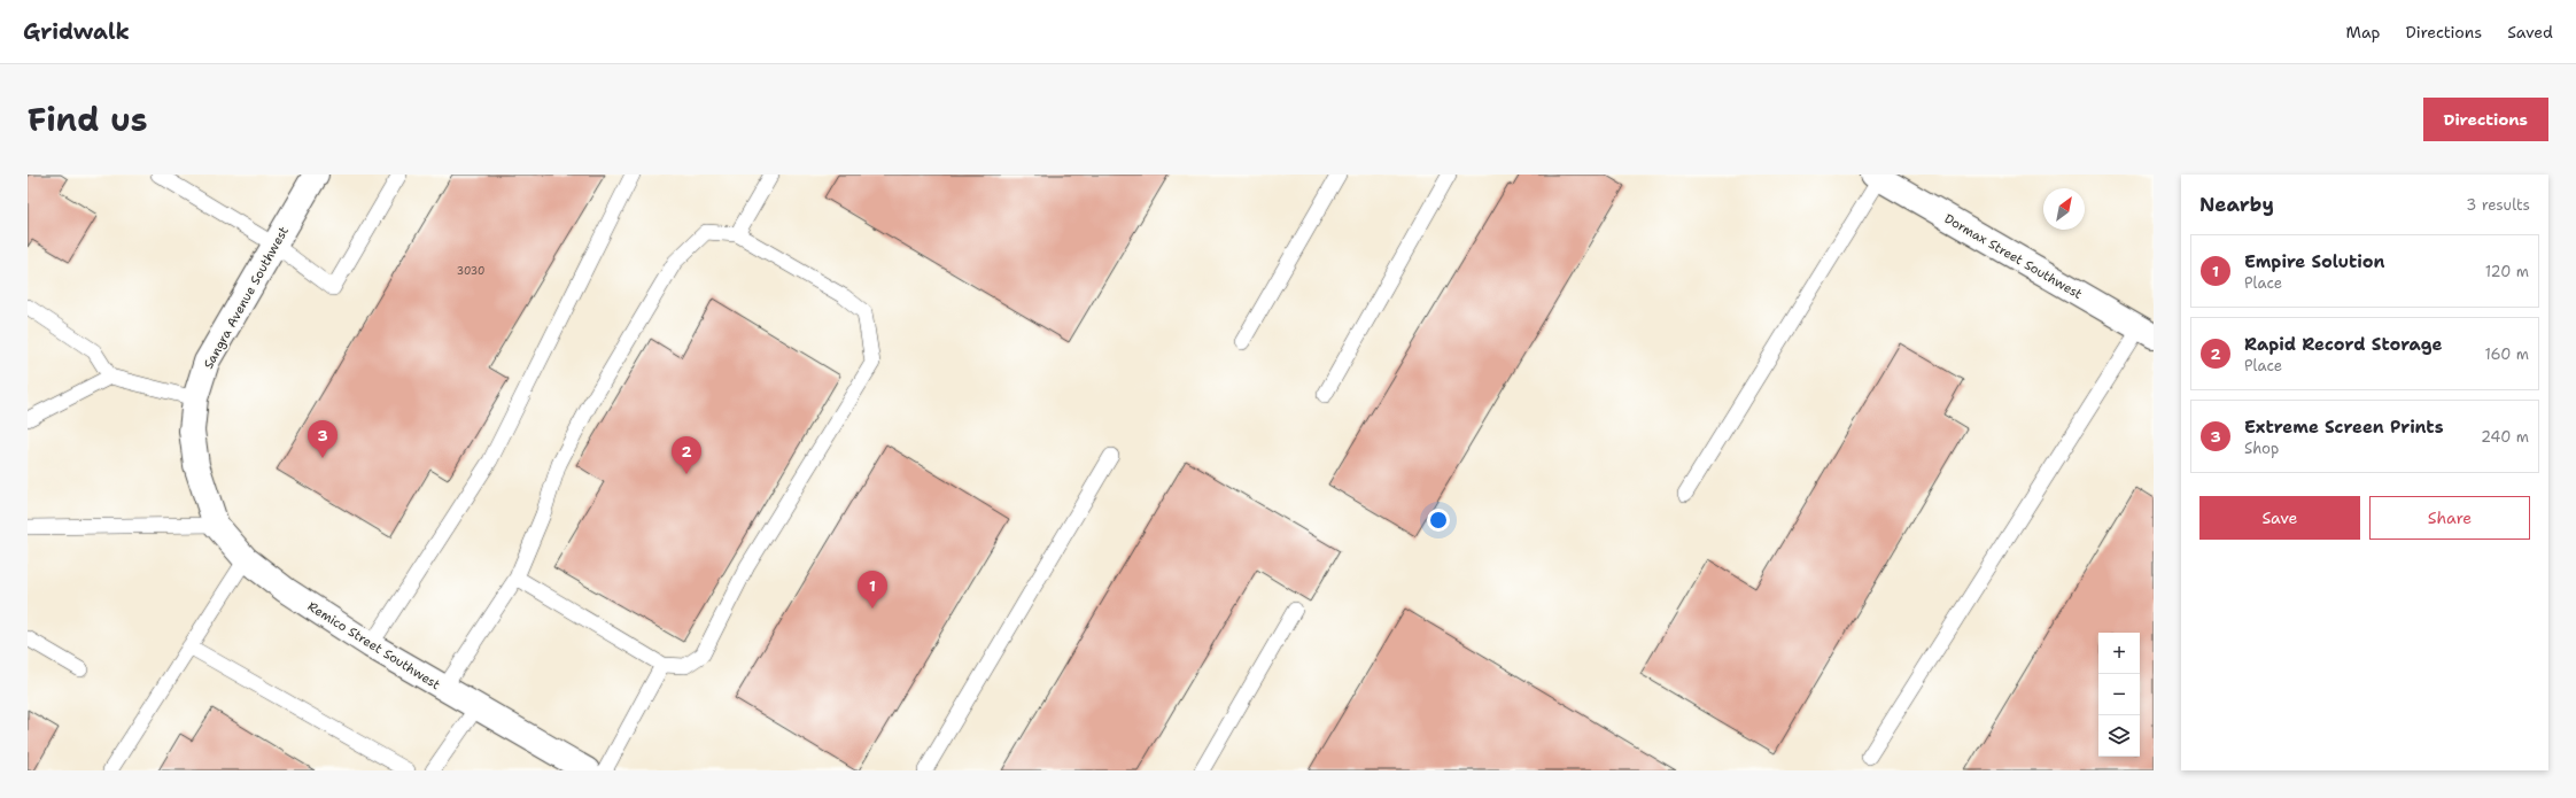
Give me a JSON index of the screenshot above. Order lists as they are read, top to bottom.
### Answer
{
  "streets": {
    "street": ["Dormax Street Southwest", "Sangra Avenue Southwest", "Remico Street Southwest"]
  },
  "crossings": [
    ["Sangra Avenue Southwest", "Remico Street Southwest"]
  ],
  "house_numbers": ["3030"],
  "north": "top right",
  "page": {
    "header": "Gridwalk",
    "nav": ["Map", "Directions", "Saved"],
    "title": "Find us",
    "buttons": [
      "Directions",
      ["Save", "Share"]
    ],
    "heading": ["Nearby", "3 results"],
    "list": [
      {
        "mark": "1",
        "name": "Empire Solution",
        "note": "Place",
        "value": "120 m"
      },
      {
        "mark": "2",
        "name": "Rapid Record Storage",
        "note": "Place",
        "value": "160 m"
      },
      {
        "mark": "3",
        "name": "Extreme Screen Prints",
        "note": "Shop",
        "value": "240 m"
      }
    ],
    "pins": ["3", "2", "1"],
    "map_buttons": ["+", "−"]
  }
}
